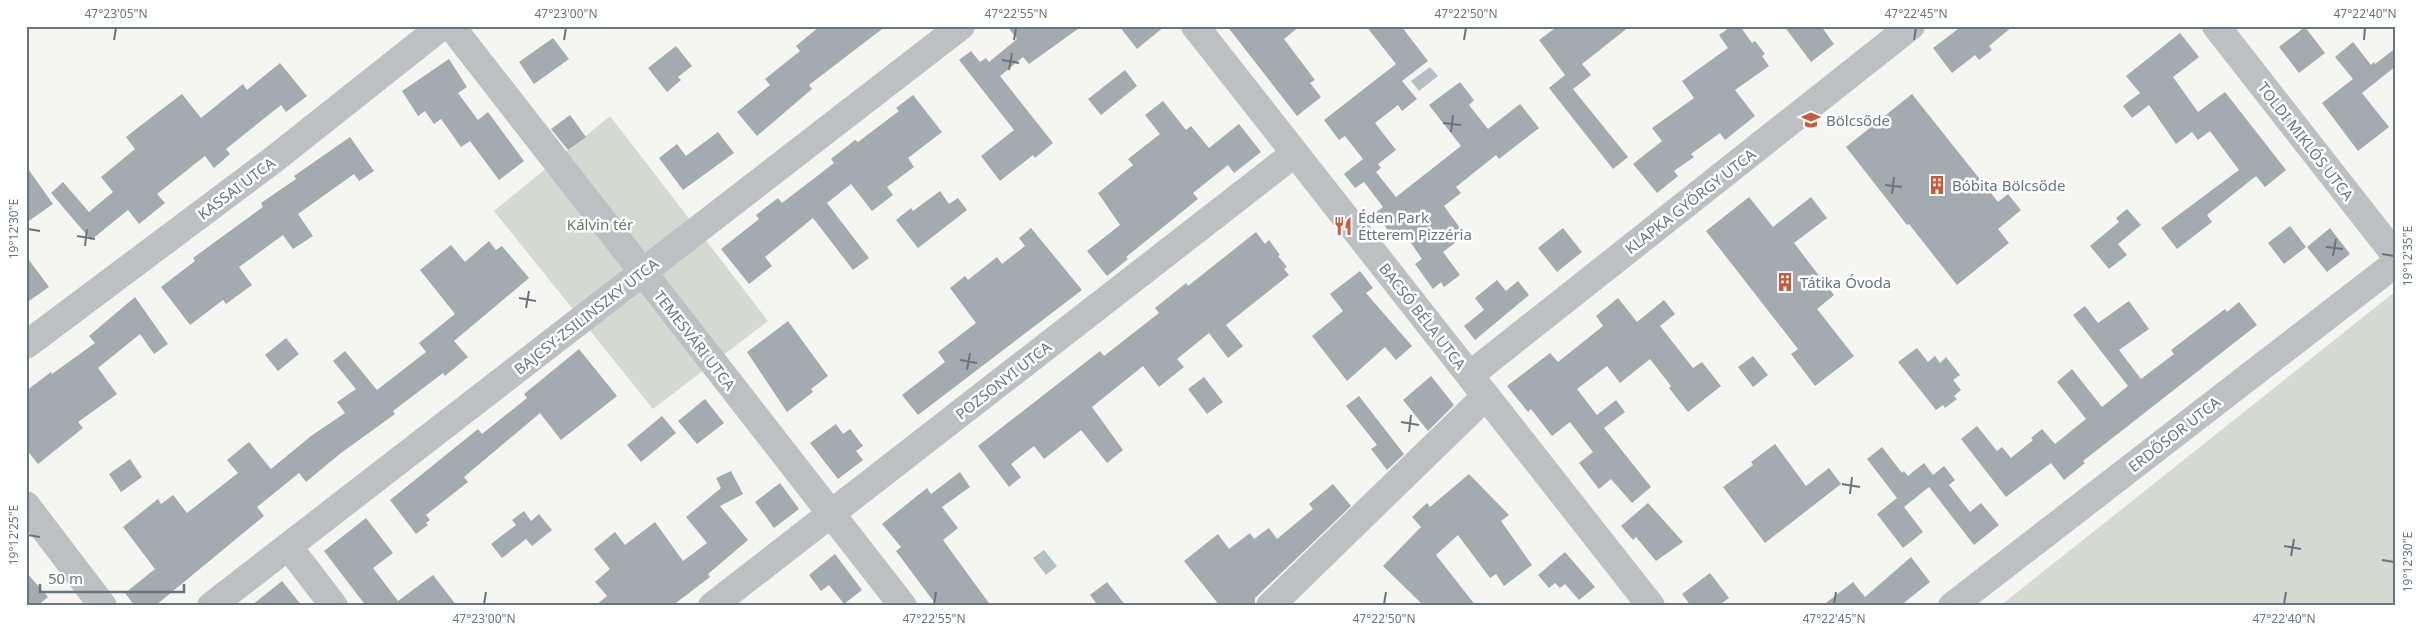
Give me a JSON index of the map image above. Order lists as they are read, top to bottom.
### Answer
{
  "streets": {
    "street": [
      "TOLDI MIKLÓS UTCA",
      "KASSAI UTCA",
      "KLAPKA GYÖRGY UTCA",
      "BAJCSY-ZSILINSZKY UTCA",
      "BACSÓ BÉLA UTCA",
      "TEMESVÁRI UTCA",
      "POZSONYI UTCA",
      "ERDŐSOR UTCA"
    ]
  },
  "crossings": [
    ["KLAPKA GYÖRGY UTCA", "BACSÓ BÉLA UTCA"],
    ["BAJCSY-ZSILINSZKY UTCA", "TEMESVÁRI UTCA"],
    ["BACSÓ BÉLA UTCA", "POZSONYI UTCA"],
    ["TEMESVÁRI UTCA", "POZSONYI UTCA"]
  ],
  "parks": ["Kálvin tér"],
  "places": {
    "school or university": ["Bölcsőde"],
    "building": ["Bóbita Bölcsőde", "Tátika Óvoda"],
    "restaurant": ["Éden Park Étterem Pizzéria"]
  },
  "scale_bar": "50 m",
  "coordinates": [
    "47°23'05\"N",
    "47°23'00\"N",
    "47°22'55\"N",
    "47°22'50\"N",
    "47°22'45\"N",
    "47°22'40\"N",
    "19°12'30\"E",
    "19°12'35\"E",
    "19°12'25\"E"
  ]
}
